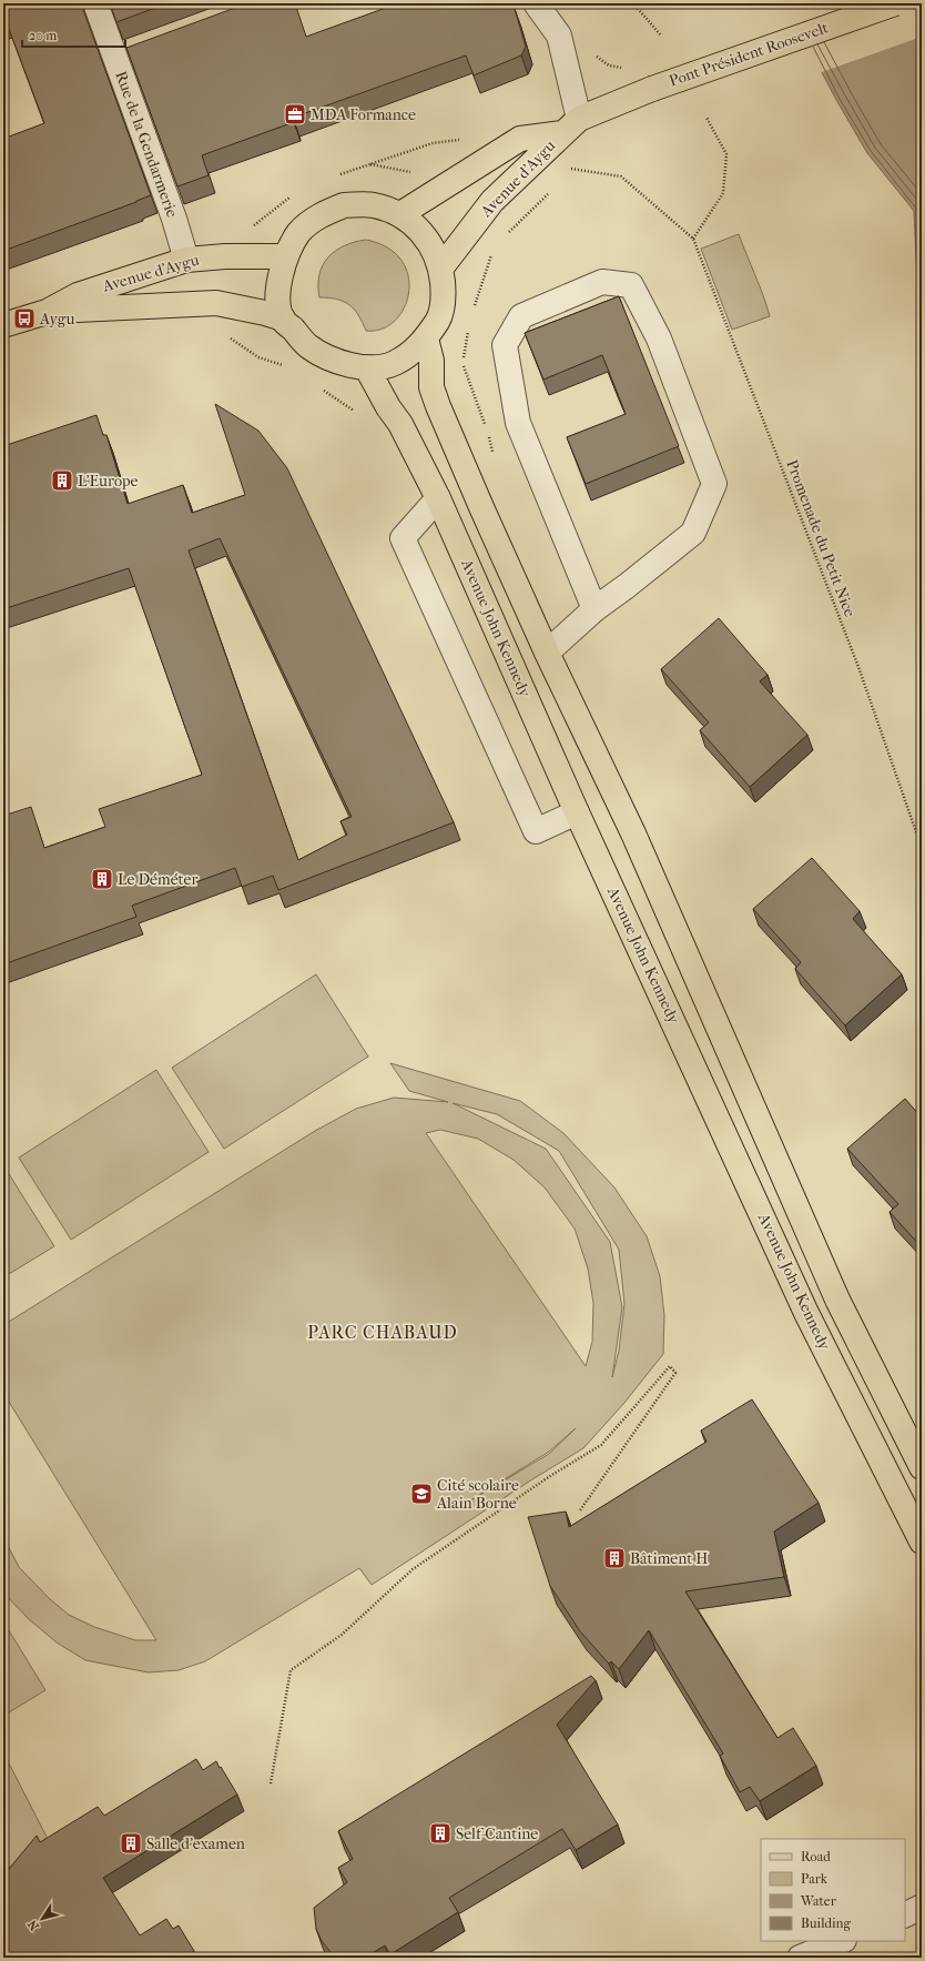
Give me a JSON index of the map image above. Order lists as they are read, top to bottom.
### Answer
{
  "streets": {
    "main road": ["Pont Président Roosevelt", "Avenue d'Aygu", "Avenue John Kennedy"],
    "street": ["Rue de la Gendarmerie"],
    "path": ["Promenade du Petit Nice"]
  },
  "crossings": [
    ["Pont Président Roosevelt", "Avenue d'Aygu"],
    ["Rue de la Gendarmerie", "Avenue d'Aygu"]
  ],
  "districts": ["PARC CHABAUD"],
  "places": {
    "office": ["MDA Formance"],
    "bus stop": ["Aygu"],
    "building": [
      "L'Europe",
      "Le Déméter",
      "Bâtiment H",
      "Self-Cantine",
      "Salle d'examen"
    ],
    "school or university": ["Cité scolaire Alain Borne"]
  },
  "legend": [
    "Road",
    "Park",
    "Water",
    "Building"
  ],
  "scale_bar": "20 m",
  "north": "bottom left"
}
